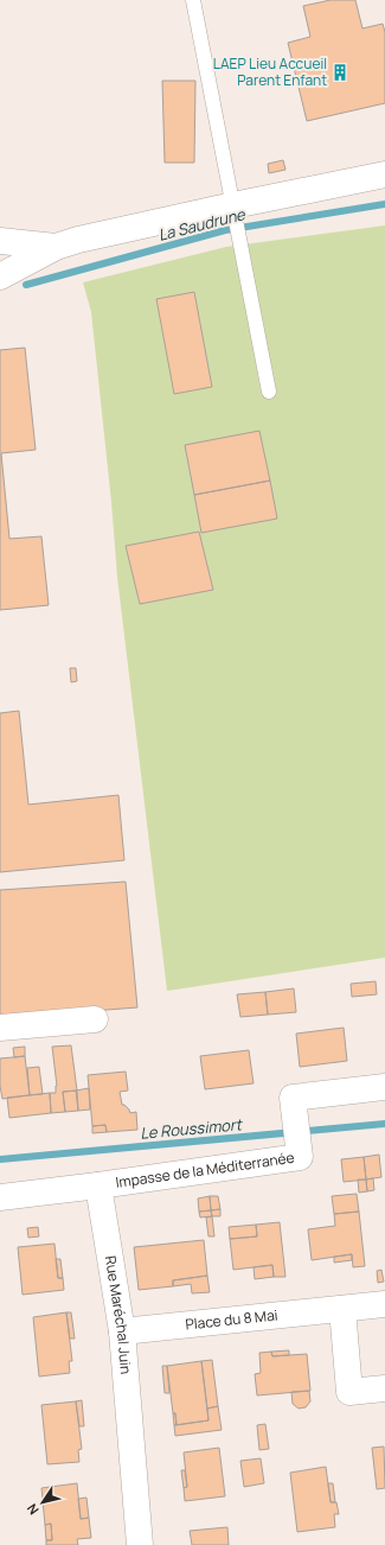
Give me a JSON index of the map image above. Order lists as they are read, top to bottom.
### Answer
{
  "streets": {
    "street": ["Impasse de la Méditerranée", "Rue Maréchal Juin", "Place du 8 Mai"]
  },
  "crossings": [
    ["Impasse de la Méditerranée", "Rue Maréchal Juin"],
    ["Rue Maréchal Juin", "Place du 8 Mai"]
  ],
  "water": ["La Saudrune", "Le Roussimort"],
  "places": {
    "building": ["LAEP Lieu Accueil Parent Enfant"]
  },
  "north": "bottom left"
}
